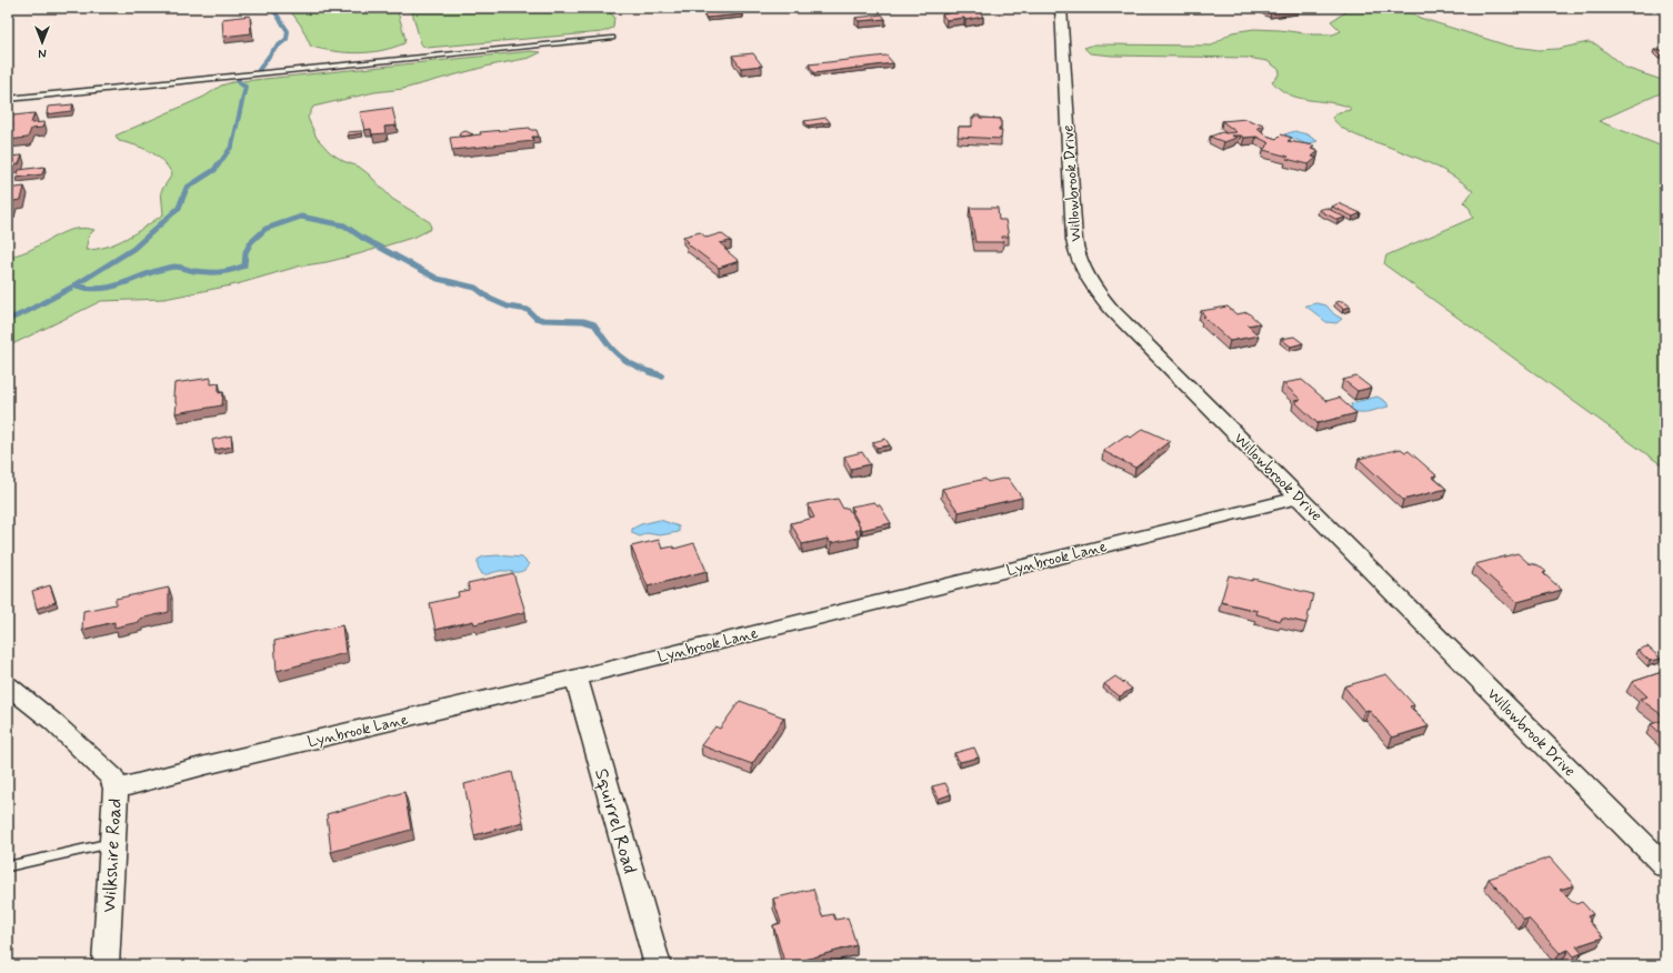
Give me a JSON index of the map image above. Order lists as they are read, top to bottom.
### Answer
{
  "streets": {
    "street": [
      "Willowbrook Drive",
      "Lynbrook Lane",
      "Squirrel Road",
      "Wilkshire Road"
    ]
  },
  "crossings": [
    ["Willowbrook Drive", "Lynbrook Lane"],
    ["Lynbrook Lane", "Squirrel Road"],
    ["Lynbrook Lane", "Wilkshire Road"]
  ],
  "north": "bottom"
}
